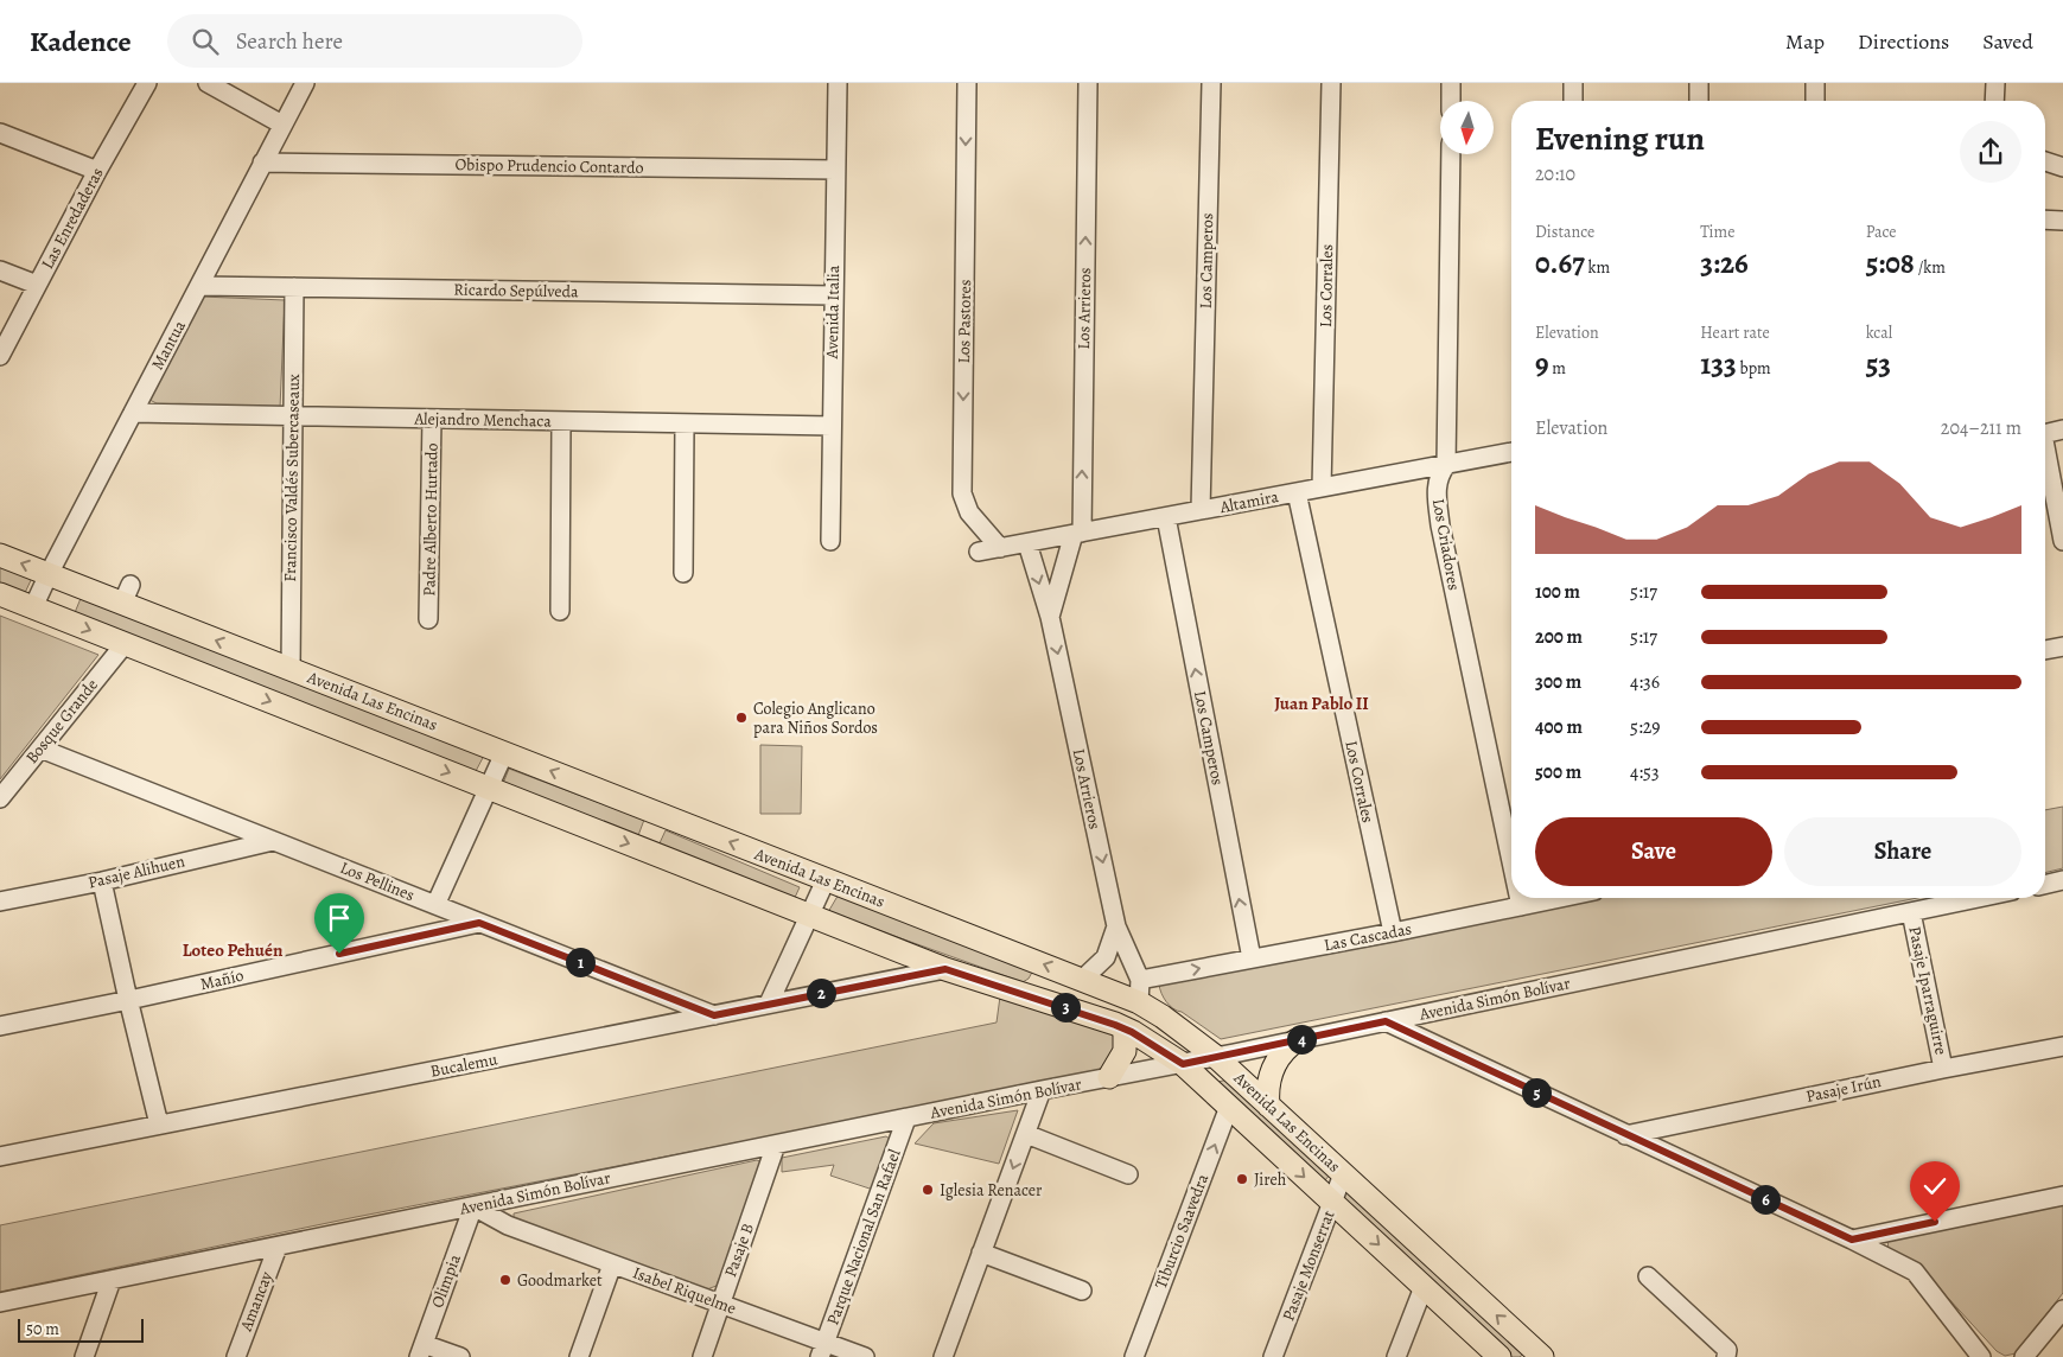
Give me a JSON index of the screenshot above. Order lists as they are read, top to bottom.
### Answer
{
  "streets": {
    "main road": ["Avenida Las Encinas"],
    "street": [
      "Obispo Prudencio Contardo",
      "Las Enredaderas",
      "Los Camperos",
      "Los Corrales",
      "Ricardo Sepúlveda",
      "Los Arrieros",
      "Avenida Italia",
      "Los Pastores",
      "Mantua",
      "Alejandro Menchaca",
      "Francisco Valdés Subercaseaux",
      "Altamira",
      "Padre Alberto Hurtado",
      "Los Criadores",
      "Bosque Grande",
      "Pasaje Alihuen",
      "Los Pellines",
      "Las Cascadas",
      "Mañío",
      "Pasaje Iparraguirre",
      "Avenida Simón Bolívar",
      "Bucalemu",
      "Pasaje Irún",
      "Tiburcio Saavedra",
      "Parque Nacional San Rafael",
      "Pasaje B",
      "Pasaje Monserrat",
      "Olimpia",
      "Isabel Riquelme",
      "Amancay"
    ]
  },
  "crossings": [
    ["Obispo Prudencio Contardo", "Avenida Italia"],
    ["Obispo Prudencio Contardo", "Mantua"],
    ["Los Camperos", "Altamira"],
    ["Los Camperos", "Las Cascadas"],
    ["Los Corrales", "Altamira"],
    ["Los Corrales", "Las Cascadas"],
    ["Ricardo Sepúlveda", "Avenida Italia"],
    ["Ricardo Sepúlveda", "Mantua"],
    ["Ricardo Sepúlveda", "Francisco Valdés Subercaseaux"],
    ["Los Arrieros", "Altamira"],
    ["Los Arrieros", "Avenida Las Encinas"],
    ["Los Arrieros", "Las Cascadas"],
    ["Avenida Italia", "Alejandro Menchaca"],
    ["Los Pastores", "Altamira"],
    ["Mantua", "Alejandro Menchaca"],
    ["Mantua", "Avenida Las Encinas"],
    ["Alejandro Menchaca", "Francisco Valdés Subercaseaux"],
    ["Alejandro Menchaca", "Padre Alberto Hurtado"],
    ["Francisco Valdés Subercaseaux", "Avenida Las Encinas"],
    ["Altamira", "Los Criadores"],
    ["Los Criadores", "Las Cascadas"],
    ["Avenida Las Encinas", "Bosque Grande"],
    ["Avenida Las Encinas", "Las Cascadas"],
    ["Avenida Las Encinas", "Avenida Simón Bolívar"],
    ["Avenida Las Encinas", "Bucalemu"],
    ["Avenida Las Encinas", "Tiburcio Saavedra"],
    ["Avenida Las Encinas", "Pasaje Monserrat"],
    ["Bosque Grande", "Los Pellines"],
    ["Pasaje Alihuen", "Los Pellines"],
    ["Los Pellines", "Mañío"],
    ["Los Pellines", "Bucalemu"],
    ["Pasaje Iparraguirre", "Avenida Simón Bolívar"],
    ["Pasaje Iparraguirre", "Pasaje Irún"],
    ["Avenida Simón Bolívar", "Parque Nacional San Rafael"],
    ["Avenida Simón Bolívar", "Pasaje B"],
    ["Avenida Simón Bolívar", "Olimpia"],
    ["Avenida Simón Bolívar", "Isabel Riquelme"],
    ["Avenida Simón Bolívar", "Amancay"],
    ["Parque Nacional San Rafael", "Isabel Riquelme"],
    ["Pasaje B", "Isabel Riquelme"],
    ["Olimpia", "Isabel Riquelme"]
  ],
  "one_way": ["Los Camperos", "Los Pastores", "Tiburcio Saavedra"],
  "districts": ["Juan Pablo II", "Loteo Pehuén"],
  "places": [
    "Colegio Anglicano para Niños Sordos",
    "Jireh",
    "Iglesia Renacer",
    "Goodmarket"
  ],
  "scale_bar": "50 m",
  "north": "bottom",
  "page": {
    "header": "Kadence",
    "search": "Search here",
    "nav": ["Map", "Directions", "Saved"],
    "heading": ["Evening run", "20:10"],
    "stats": [
      ["Distance", "0.67 km"],
      ["Time", "3:26"],
      ["Pace", "5:08 /km"],
      ["Elevation", "9 m"],
      ["Heart rate", "133 bpm"],
      ["kcal", "53"]
    ],
    "chart": ["Elevation", "204–211 m"],
    "list": [
      {
        "name": "100 m",
        "note": "5:17"
      },
      {
        "name": "200 m",
        "note": "5:17"
      },
      {
        "name": "300 m",
        "note": "4:36"
      },
      {
        "name": "400 m",
        "note": "5:29"
      },
      {
        "name": "500 m",
        "note": "4:53"
      }
    ],
    "buttons": ["Save", "Share"],
    "pins": [
      "1",
      "2",
      "3",
      "4",
      "5",
      "6"
    ],
    "scale": "50 m"
  }
}
